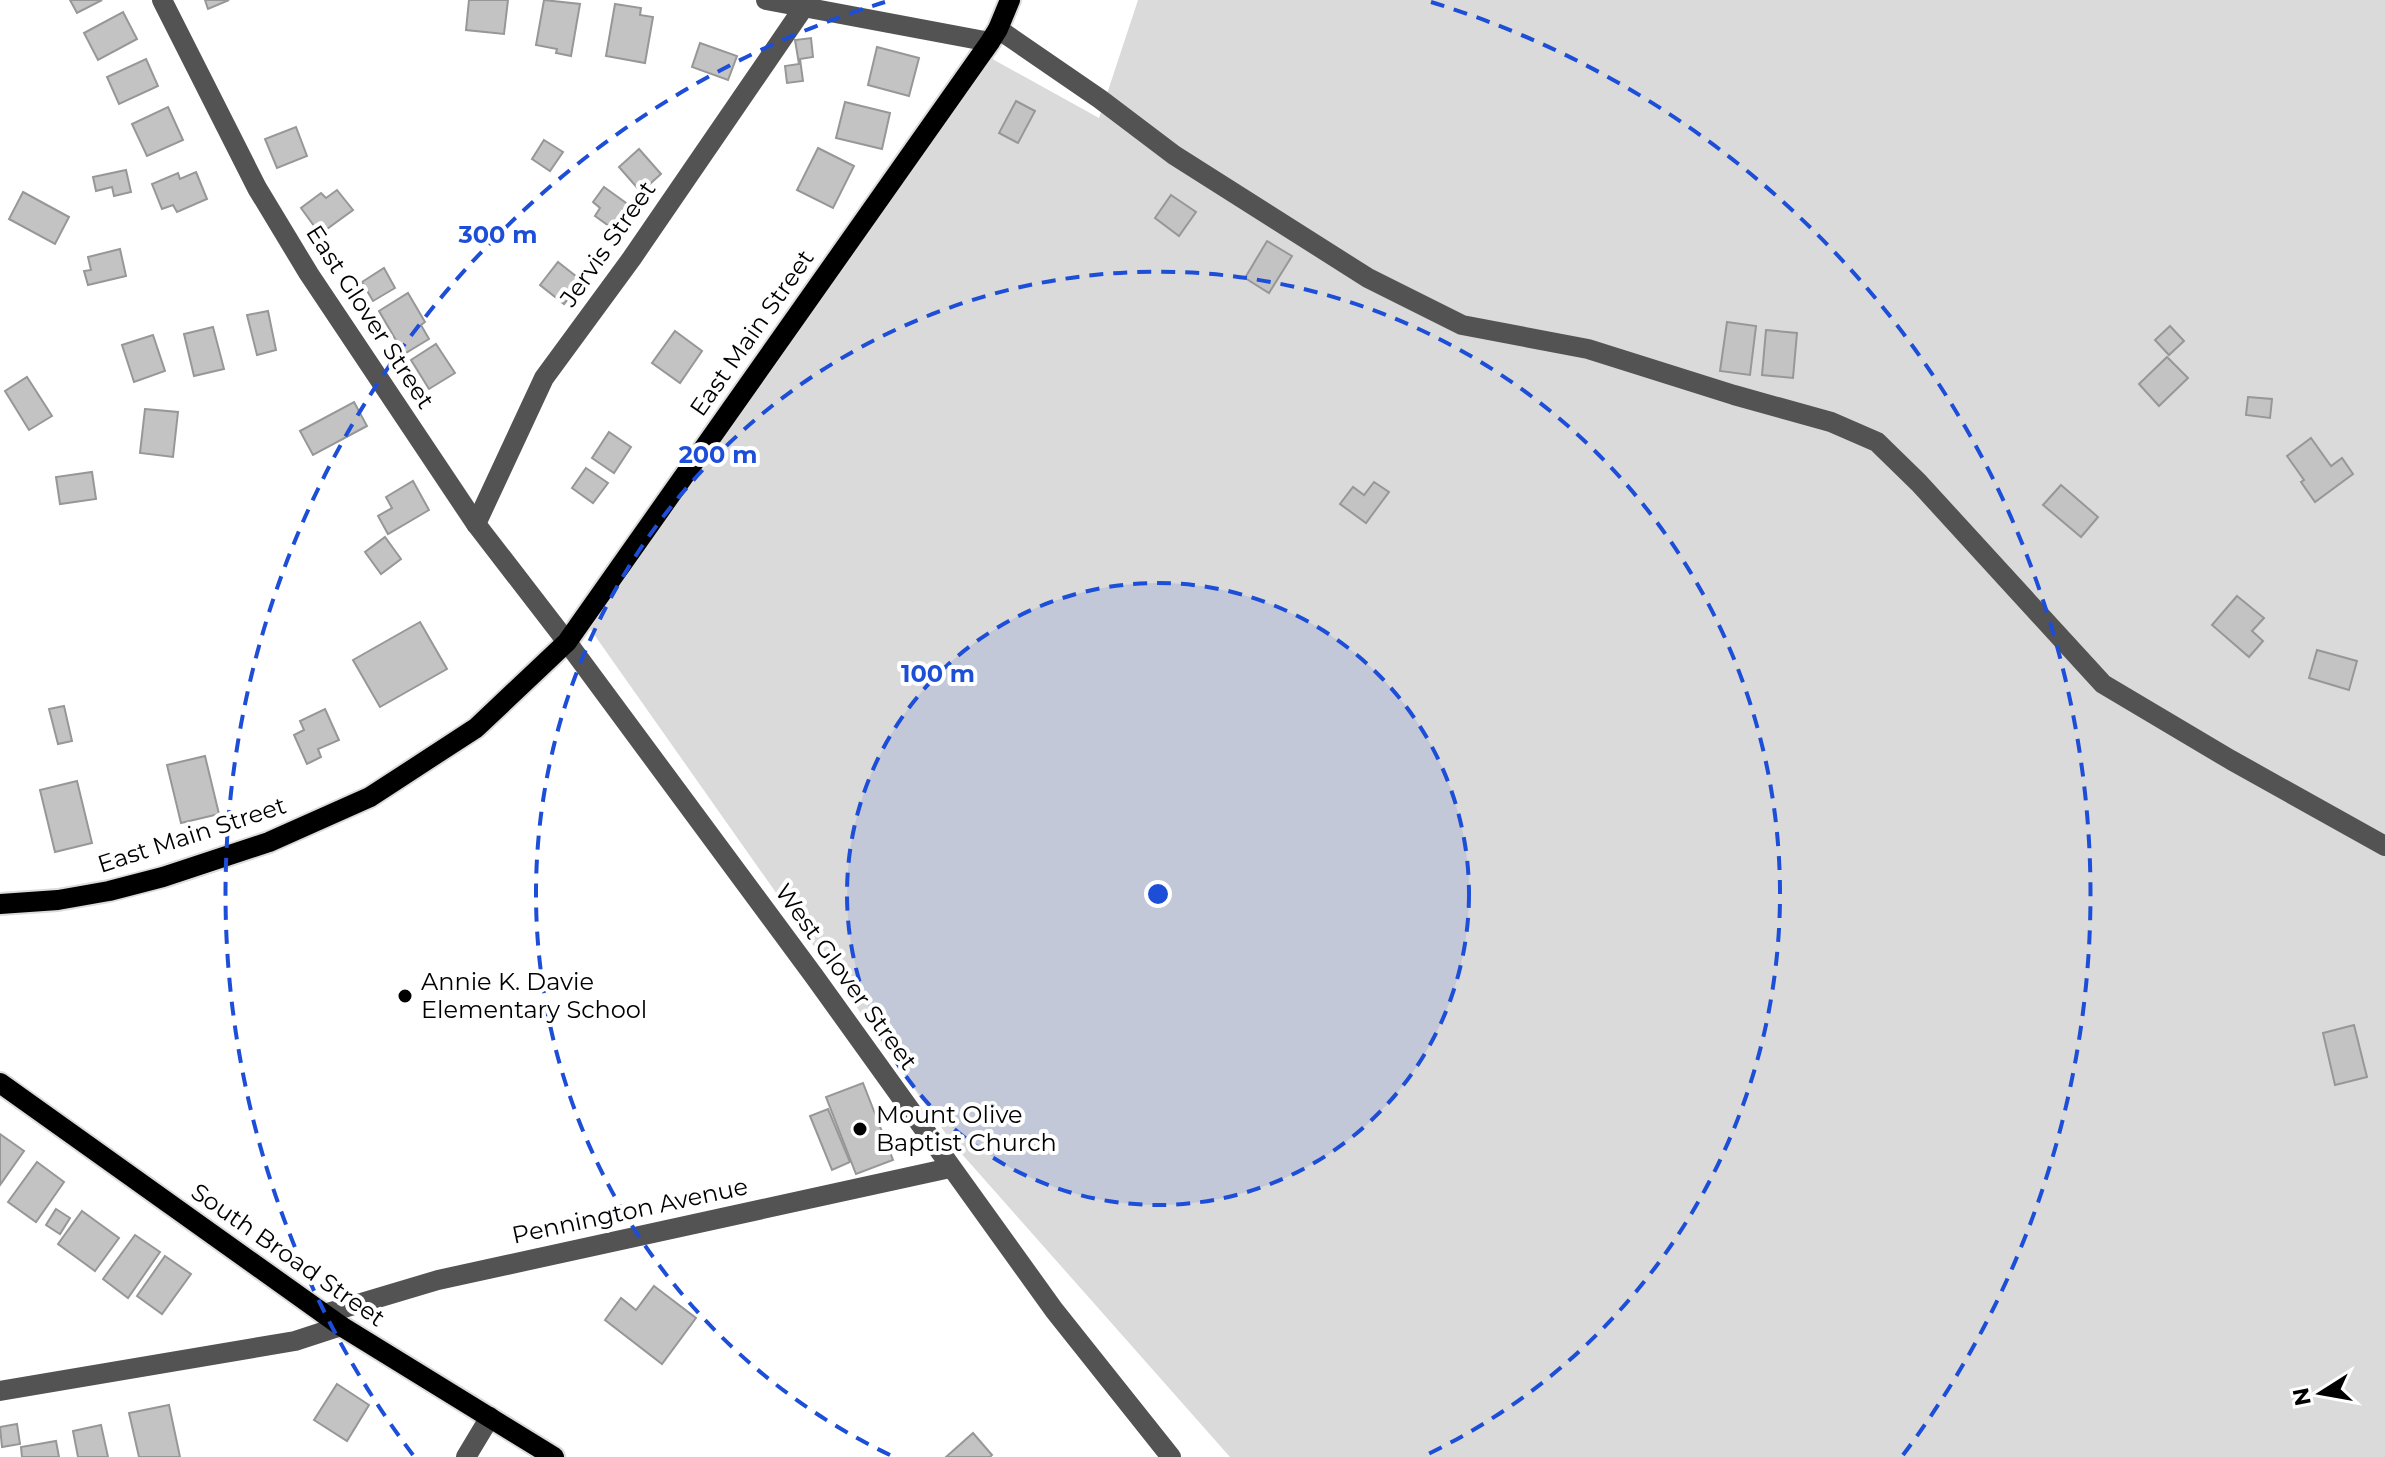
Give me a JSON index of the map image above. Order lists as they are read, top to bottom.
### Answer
{
  "streets": {
    "main road": ["East Main Street", "South Broad Street"],
    "street": [
      "Jervis Street",
      "East Glover Street",
      "West Glover Street",
      "Pennington Avenue"
    ]
  },
  "crossings": [
    ["Jervis Street", "East Glover Street"],
    ["East Glover Street", "East Main Street"],
    ["East Glover Street", "West Glover Street"],
    ["East Main Street", "West Glover Street"],
    ["West Glover Street", "Pennington Avenue"],
    ["Pennington Avenue", "South Broad Street"]
  ],
  "places": ["Annie K. Davie Elementary School", "Mount Olive Baptist Church"],
  "north": "left",
  "rings": ["300 m", "200 m", "100 m"]
}
